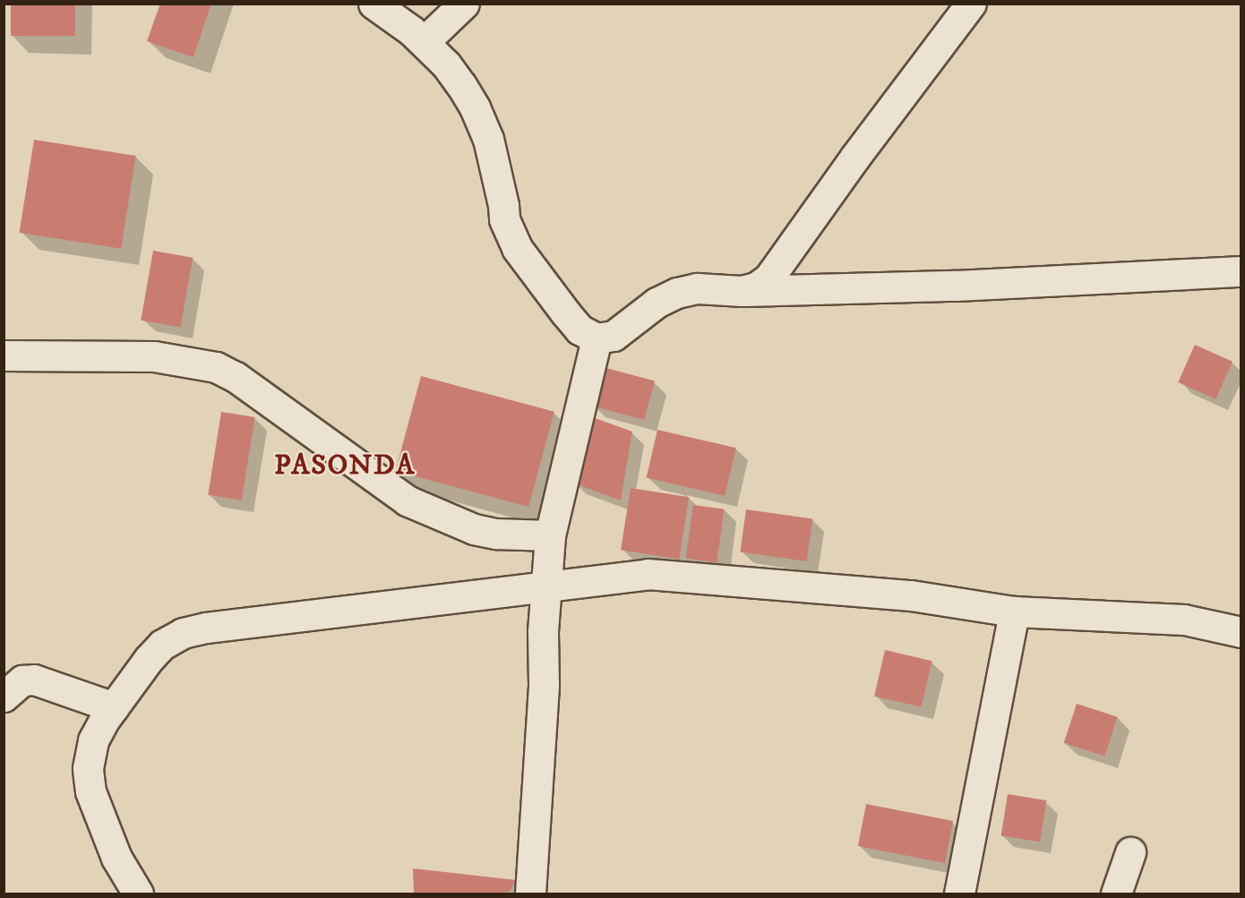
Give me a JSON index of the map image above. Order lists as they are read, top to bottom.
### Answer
{
  "districts": ["PASONDA"]
}
